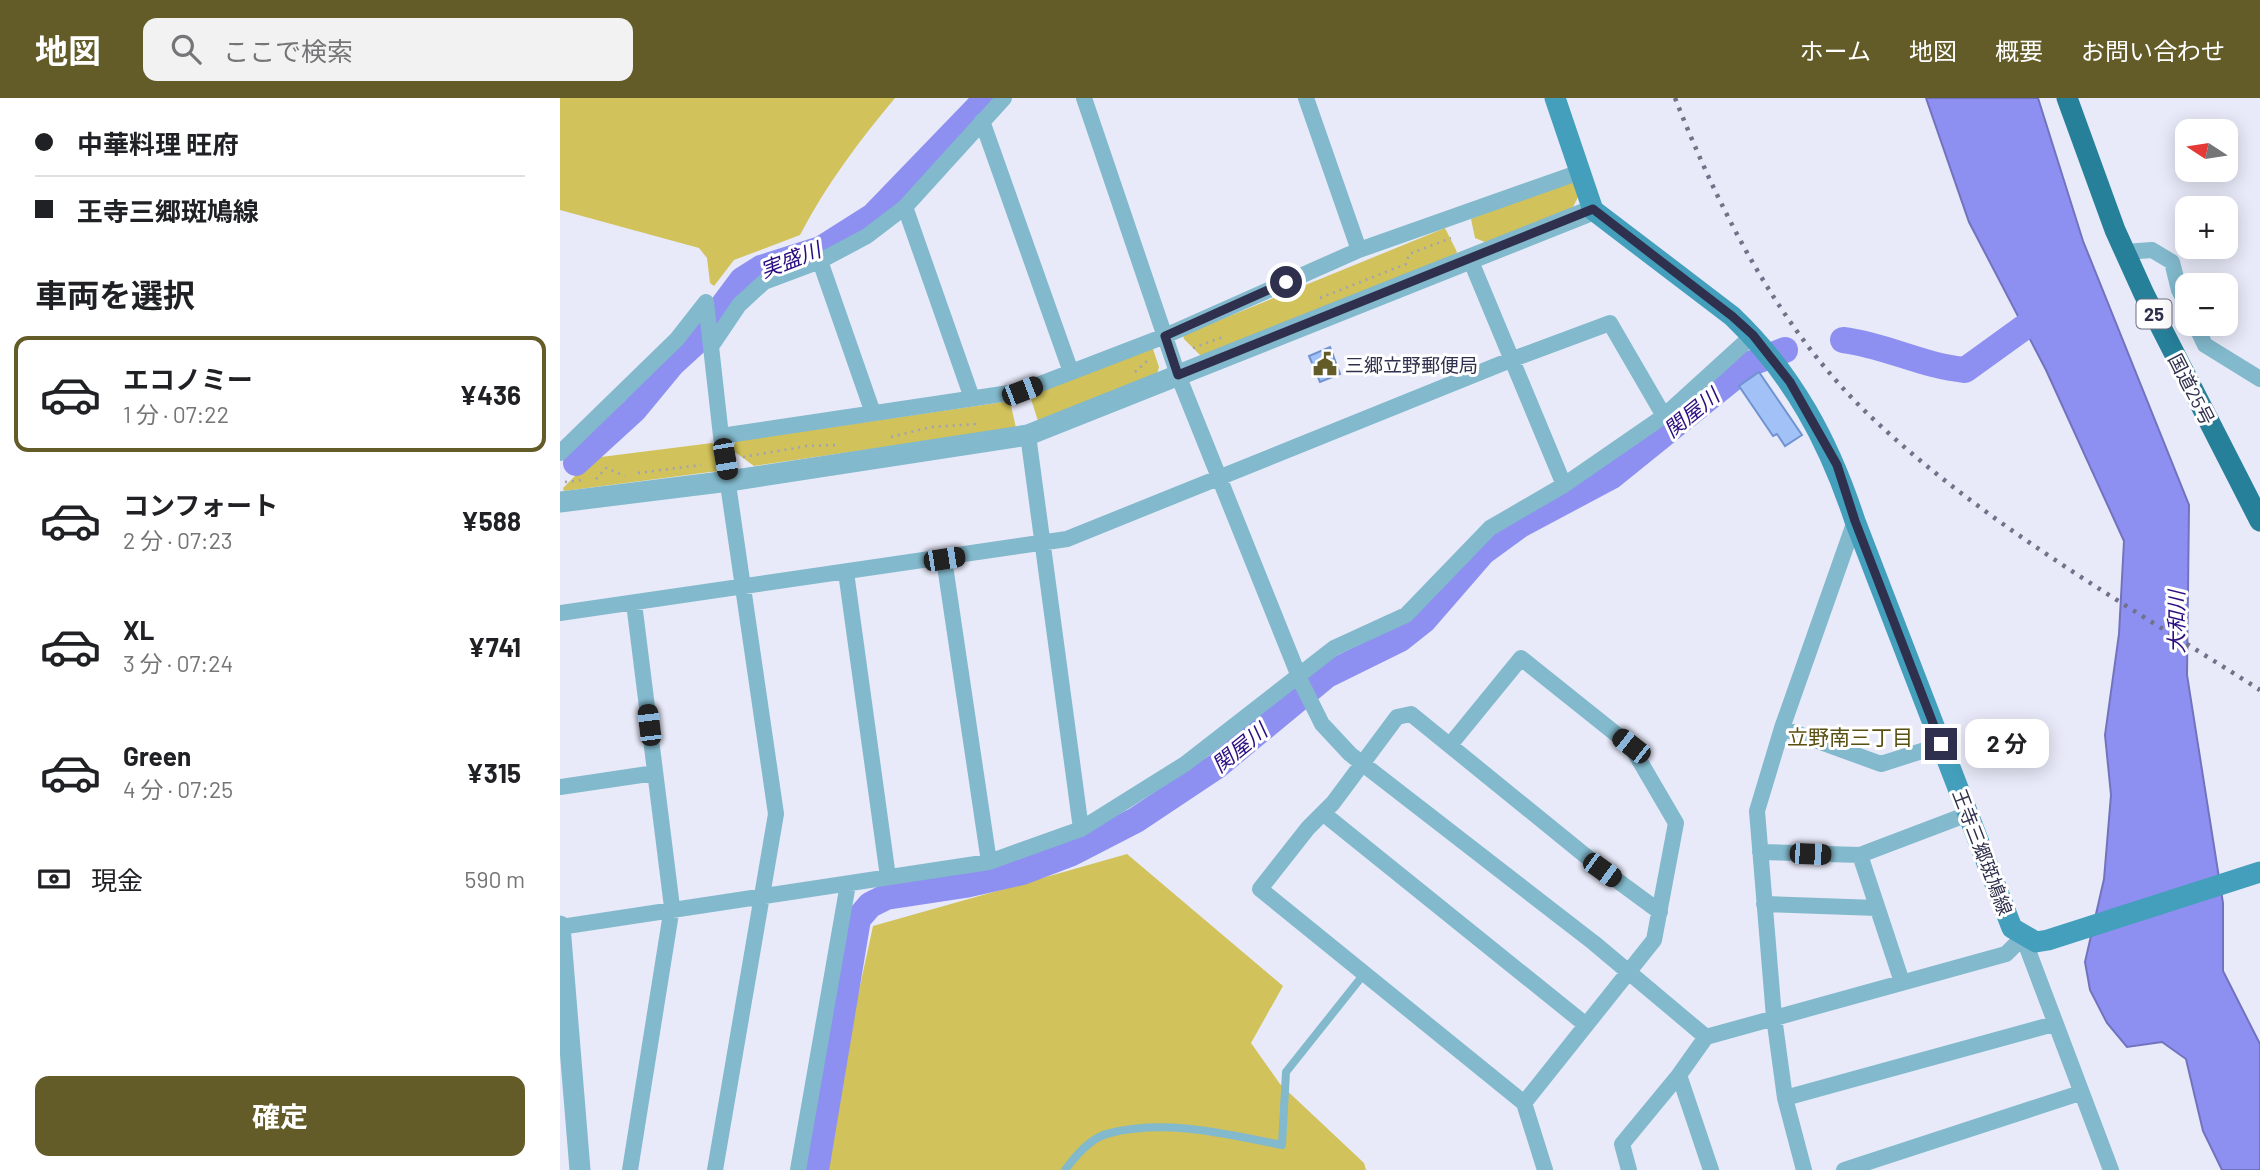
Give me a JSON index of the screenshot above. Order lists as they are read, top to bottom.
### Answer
{
  "streets": {
    "highway": ["25", "国道25号"],
    "main road": ["王寺三郷斑鳩線"]
  },
  "districts": ["立野南三丁目"],
  "water": ["実盛川", "関屋川", "大和川"],
  "places": {
    "public building": ["三郷立野郵便局"]
  },
  "north": "left",
  "page": {
    "header": "地図",
    "search": "ここで検索",
    "nav": [
      "ホーム",
      "地図",
      "概要",
      "お問い合わせ"
    ],
    "banner": ["中華料理 旺府", "王寺三郷斑鳩線"],
    "map_buttons": ["+", "−"],
    "heading": "車両を選択",
    "list": [
      {
        "name": "エコノミー",
        "note": "1 分 · 07:22",
        "value": "¥436"
      },
      {
        "name": "コンフォート",
        "note": "2 分 · 07:23",
        "value": "¥588"
      },
      {
        "name": "XL",
        "note": "3 分 · 07:24",
        "value": "¥741"
      },
      {
        "name": "Green",
        "note": "4 分 · 07:25",
        "value": "¥315"
      }
    ],
    "bubble": "2 分",
    "pay": ["現金", "590 m"],
    "buttons": "確定"
  }
}
